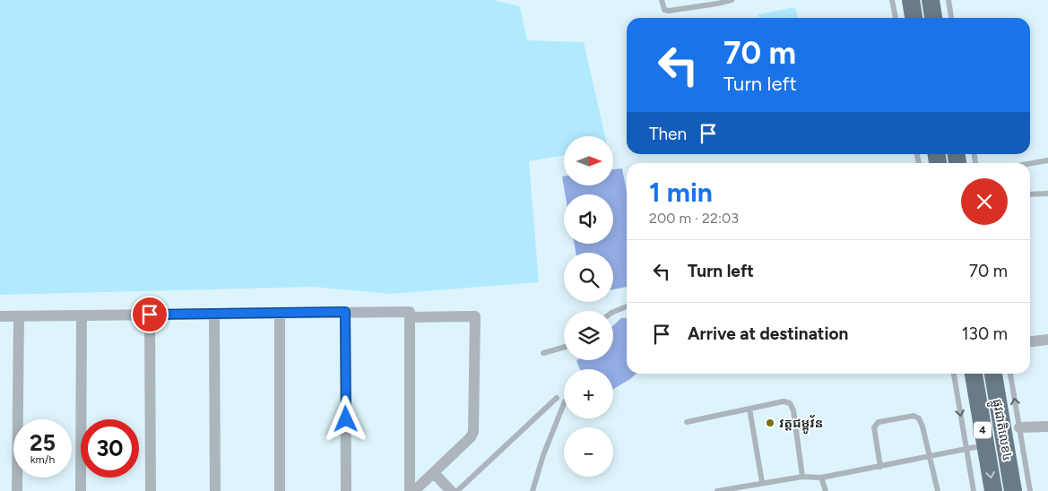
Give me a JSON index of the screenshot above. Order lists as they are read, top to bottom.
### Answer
{
  "streets": {
    "highway": ["4", "ផ្លូវជាតិលេខ៤"]
  },
  "places": ["វត្តជម្ពូវ័ន"],
  "north": "right",
  "page": {
    "turn": ["70 m", "Turn left"],
    "then": "Then",
    "map_buttons": ["+", "−"],
    "heading": ["1 min", "200 m · 22:03"],
    "list": [
      {
        "name": "Turn left",
        "value": "70 m"
      },
      {
        "name": "Arrive at destination",
        "value": "130 m"
      }
    ],
    "speed": "25 km/h",
    "limit": "30"
  }
}
